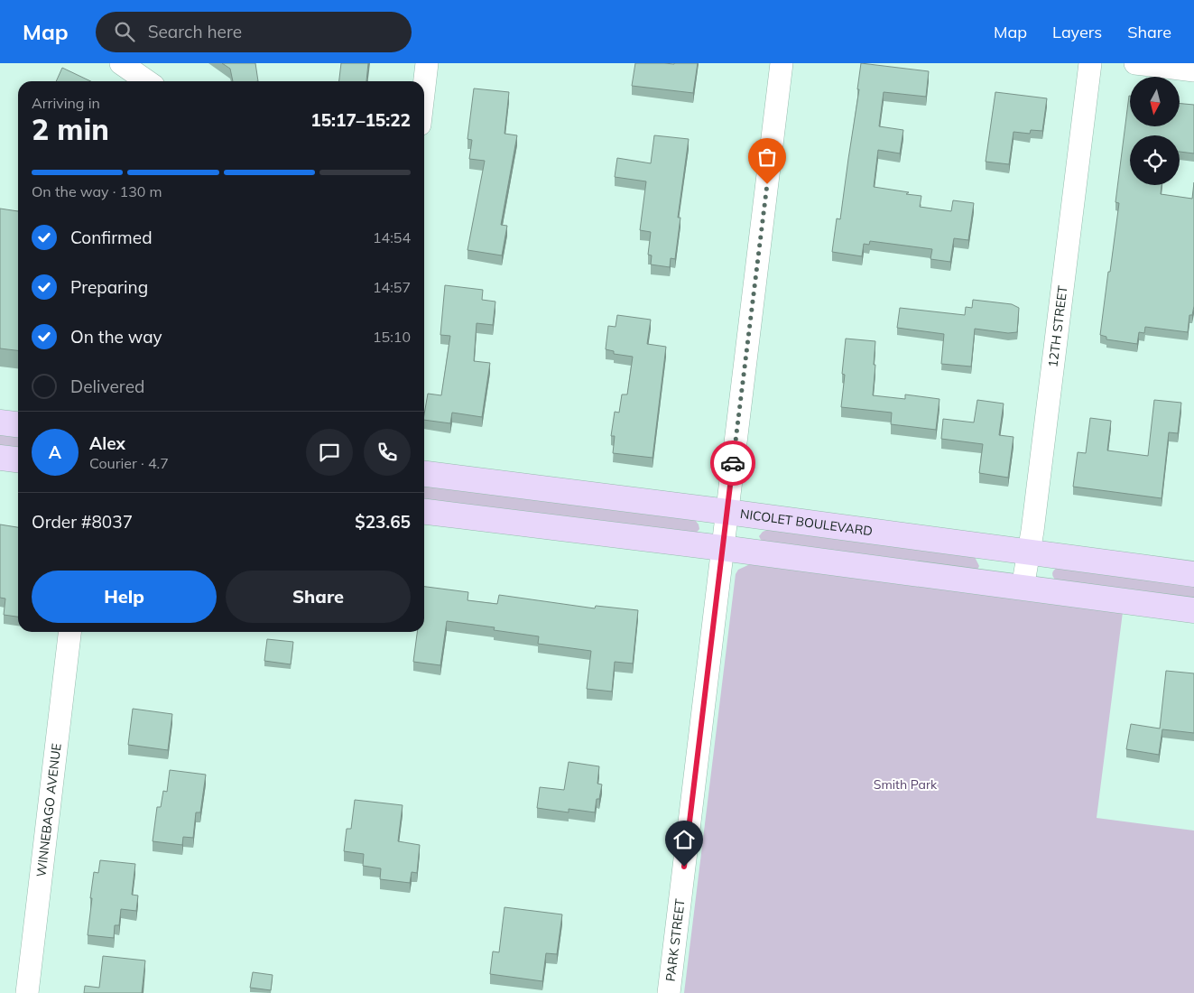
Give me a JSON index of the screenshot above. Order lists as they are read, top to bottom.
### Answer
{
  "streets": {
    "street": [
      "12TH STREET",
      "NICOLET BOULEVARD",
      "WINNEBAGO AVENUE",
      "PARK STREET"
    ]
  },
  "crossings": [
    ["12TH STREET", "NICOLET BOULEVARD"],
    ["NICOLET BOULEVARD", "PARK STREET"]
  ],
  "parks": ["Smith Park"],
  "north": "bottom",
  "page": {
    "header": "Map",
    "search": "Search here",
    "nav": ["Map", "Layers", "Share"],
    "heading": ["2 min", "Arriving in", "15:17–15:22"],
    "panel": [
      "Alex",
      "Courier · 4.7",
      "Order #8037",
      "$23.65"
    ],
    "bar": "On the way · 130 m",
    "list": [
      ["Confirmed", "14:54"],
      ["Preparing", "14:57"],
      ["On the way", "15:10"],
      "Delivered"
    ],
    "round": "A",
    "buttons": ["Help", "Share"]
  }
}
